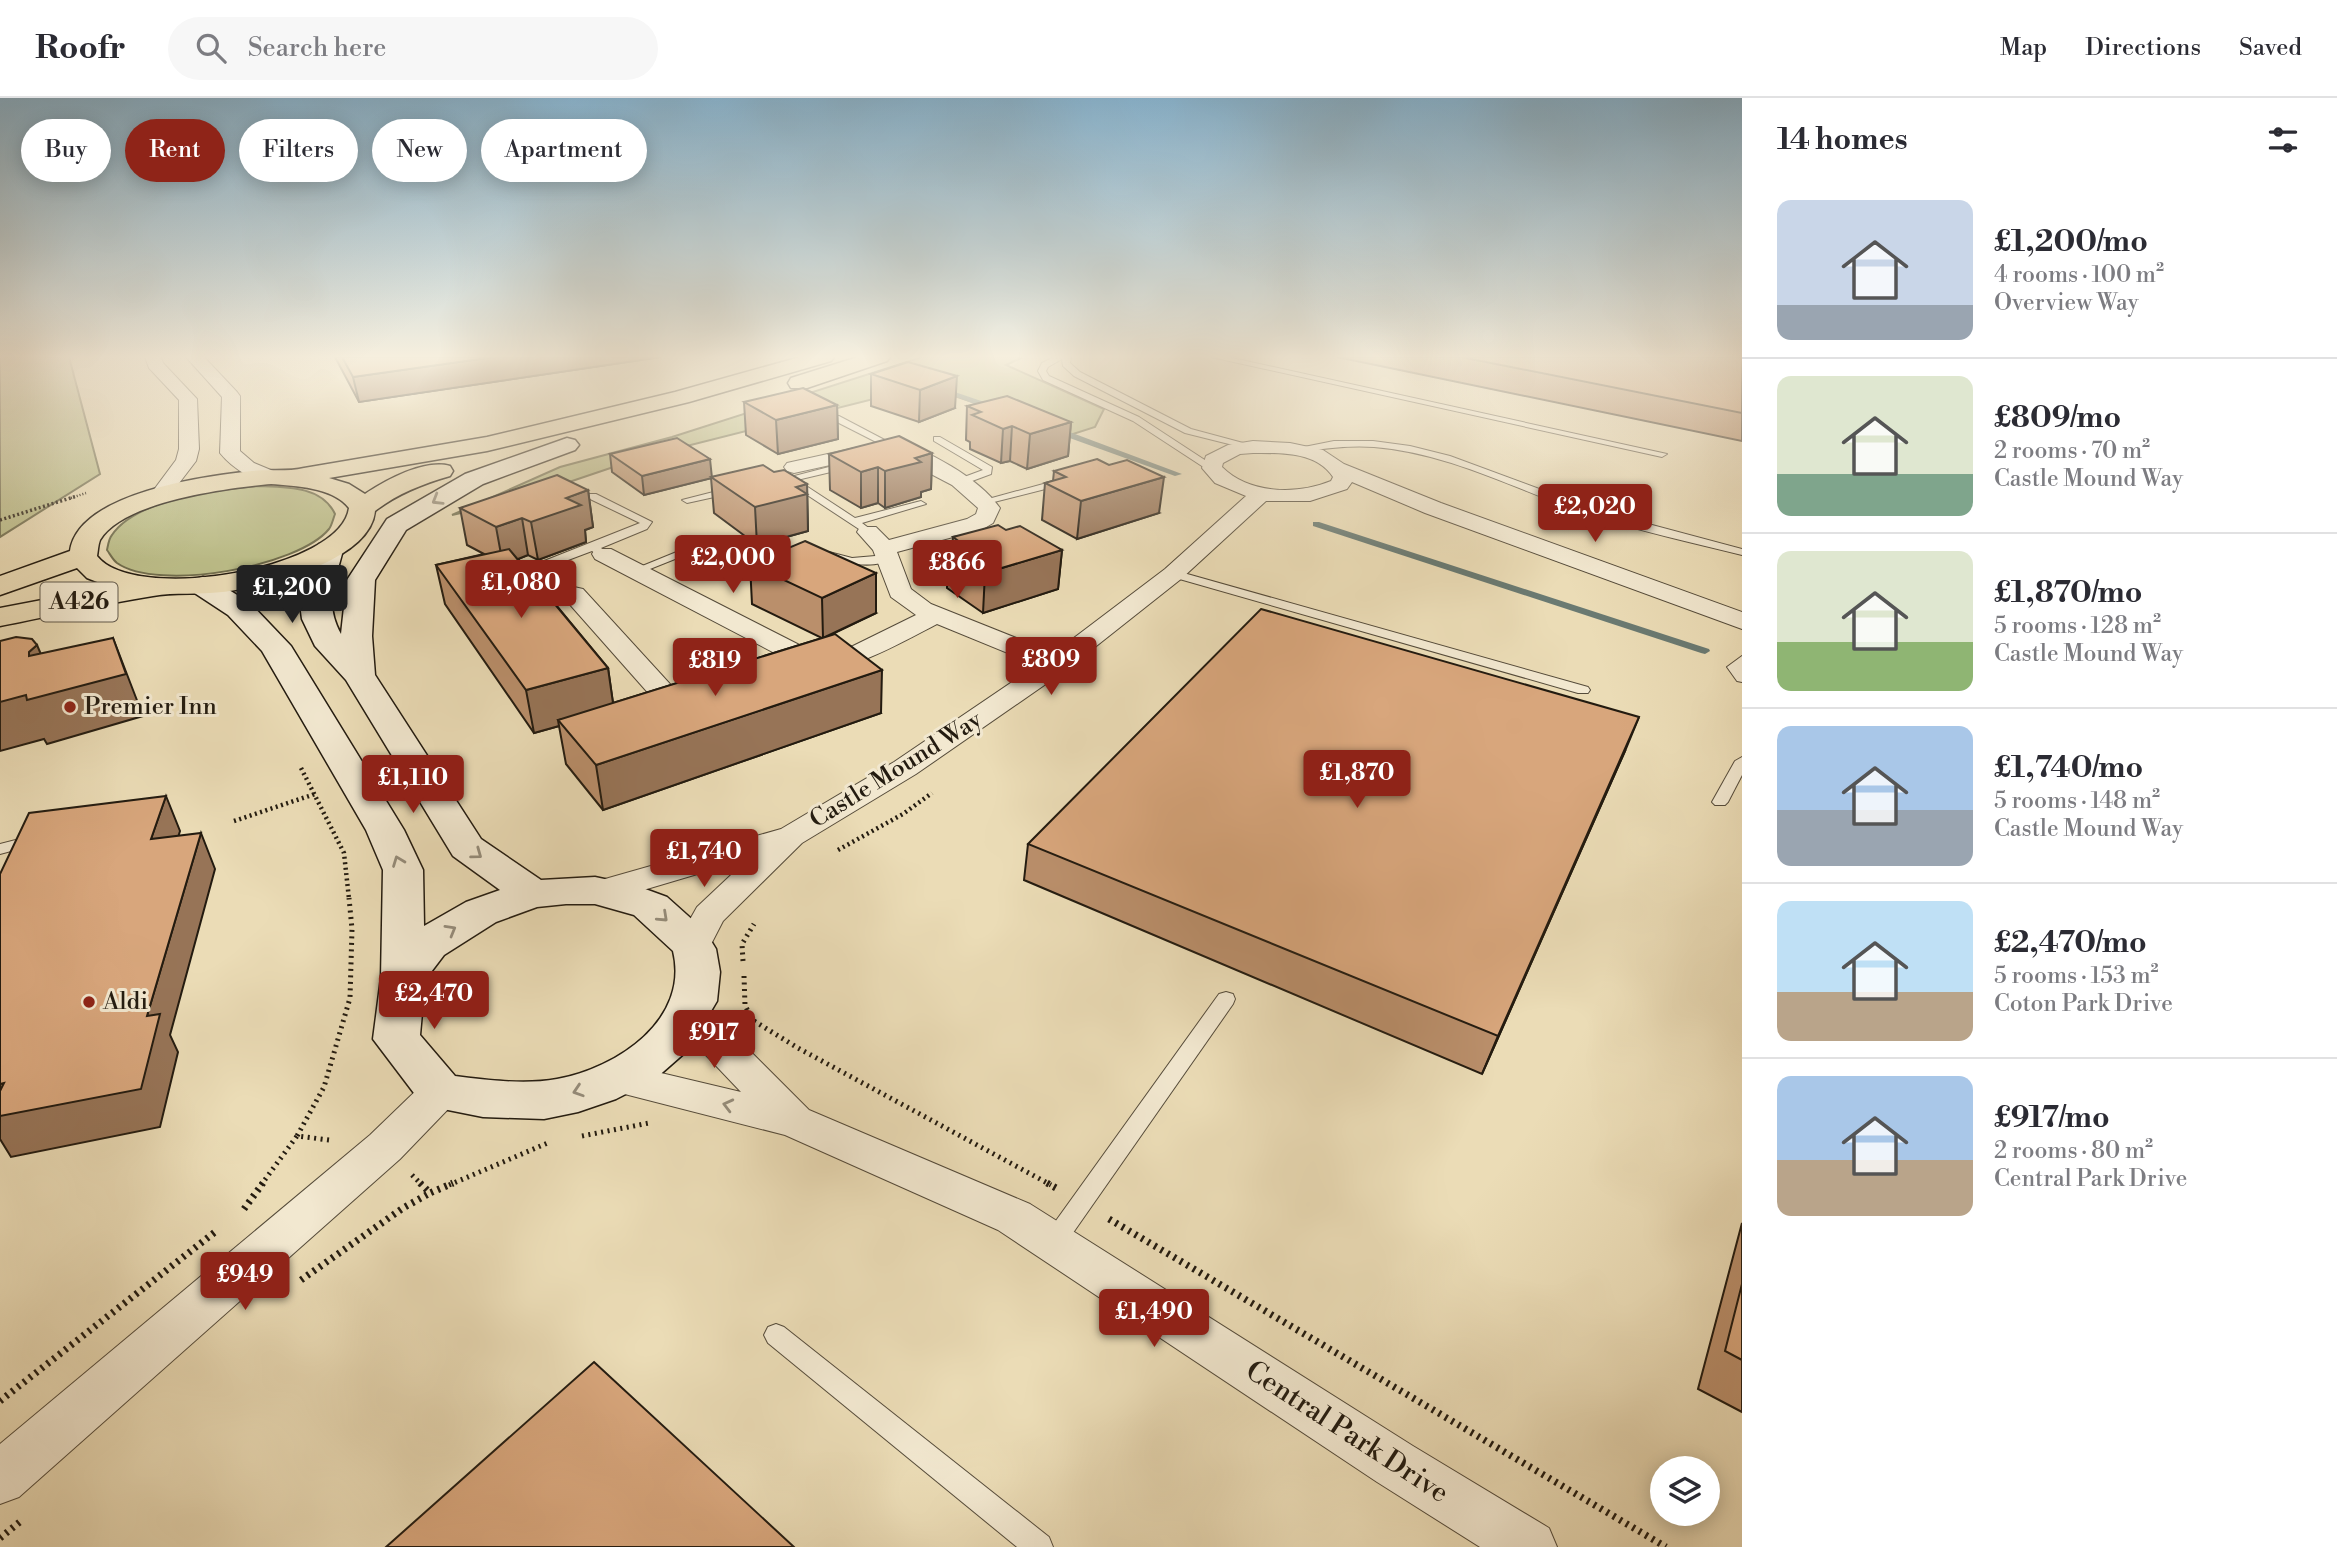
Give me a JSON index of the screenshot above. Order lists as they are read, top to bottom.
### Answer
{
  "streets": {
    "highway": ["A426"],
    "street": ["Castle Mound Way", "Central Park Drive"]
  },
  "places": ["Premier Inn", "Aldi"],
  "page": {
    "header": "Roofr",
    "search": "Search here",
    "nav": ["Map", "Directions", "Saved"],
    "heading": "14 homes",
    "chip": [
      "Buy",
      "Rent",
      "Filters",
      "New",
      "Apartment"
    ],
    "list": [
      {
        "name": "£1,200/mo",
        "note": "4 rooms · 100 m² · Overview Way"
      },
      {
        "name": "£809/mo",
        "note": "2 rooms · 70 m² · Castle Mound Way"
      },
      {
        "name": "£1,870/mo",
        "note": "5 rooms · 128 m² · Castle Mound Way"
      },
      {
        "name": "£1,740/mo",
        "note": "5 rooms · 148 m² · Castle Mound Way"
      },
      {
        "name": "£2,470/mo",
        "note": "5 rooms · 153 m² · Coton Park Drive"
      },
      {
        "name": "£917/mo",
        "note": "2 rooms · 80 m² · Central Park Drive"
      }
    ],
    "price": [
      "£2,020",
      "£2,000",
      "£866",
      "£1,080",
      "£1,200",
      "£809",
      "£819",
      "£1,870",
      "£1,110",
      "£1,740",
      "£2,470",
      "£917",
      "£949",
      "£1,490"
    ]
  }
}
